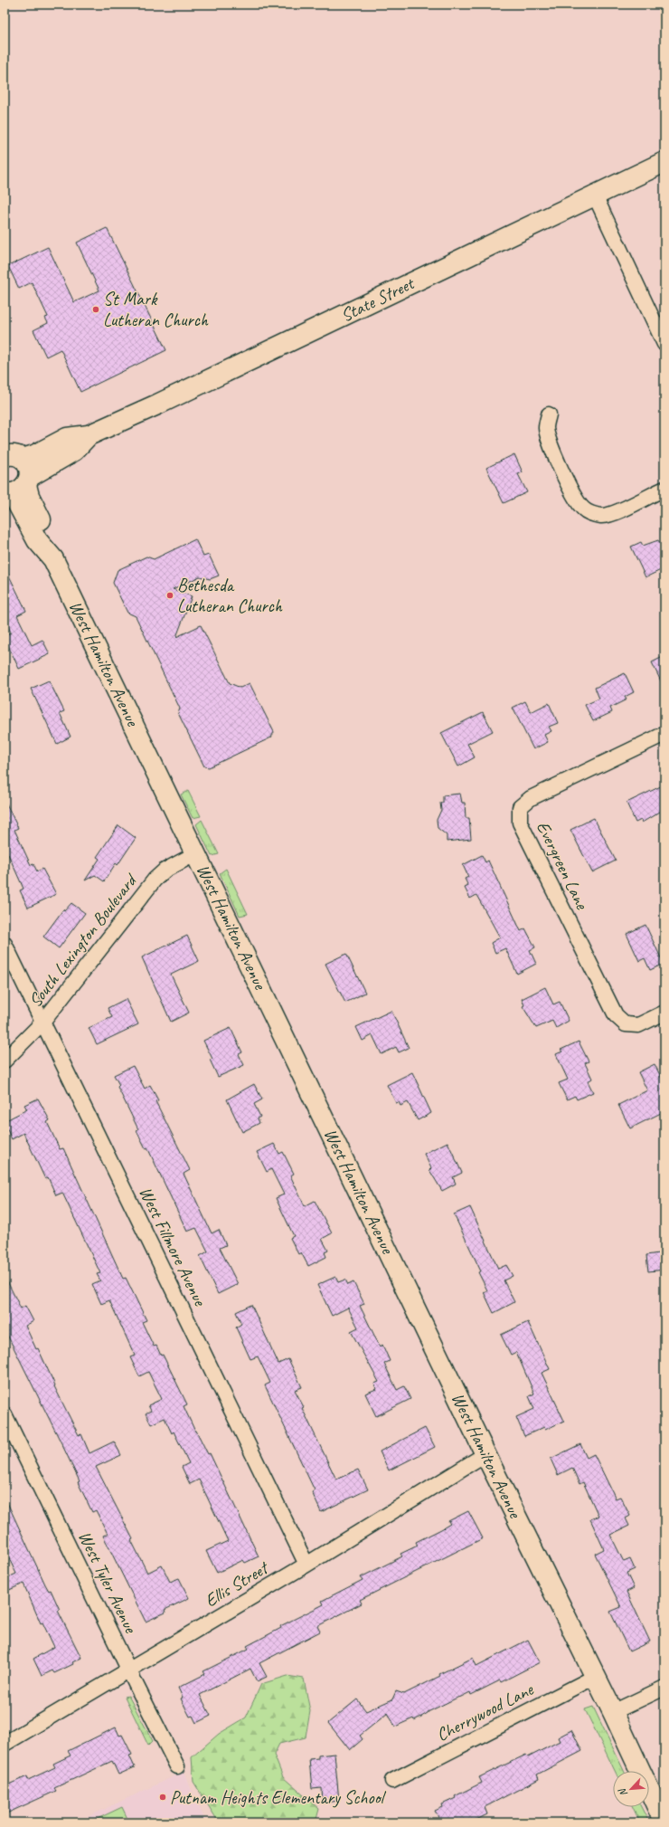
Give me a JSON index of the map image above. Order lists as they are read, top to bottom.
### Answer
{
  "streets": {
    "street": [
      "State Street",
      "West Hamilton Avenue",
      "Evergreen Lane",
      "South Lexington Boulevard",
      "West Fillmore Avenue",
      "West Tyler Avenue",
      "Ellis Street",
      "Cherrywood Lane"
    ]
  },
  "crossings": [
    ["State Street", "West Hamilton Avenue"],
    ["West Hamilton Avenue", "South Lexington Boulevard"],
    ["West Hamilton Avenue", "Ellis Street"],
    ["West Hamilton Avenue", "Cherrywood Lane"],
    ["South Lexington Boulevard", "West Fillmore Avenue"],
    ["West Fillmore Avenue", "Ellis Street"],
    ["West Tyler Avenue", "Ellis Street"]
  ],
  "places": ["St Mark Lutheran Church", "Bethesda Lutheran Church", "Putnam Heights Elementary School"],
  "north": "bottom left"
}
